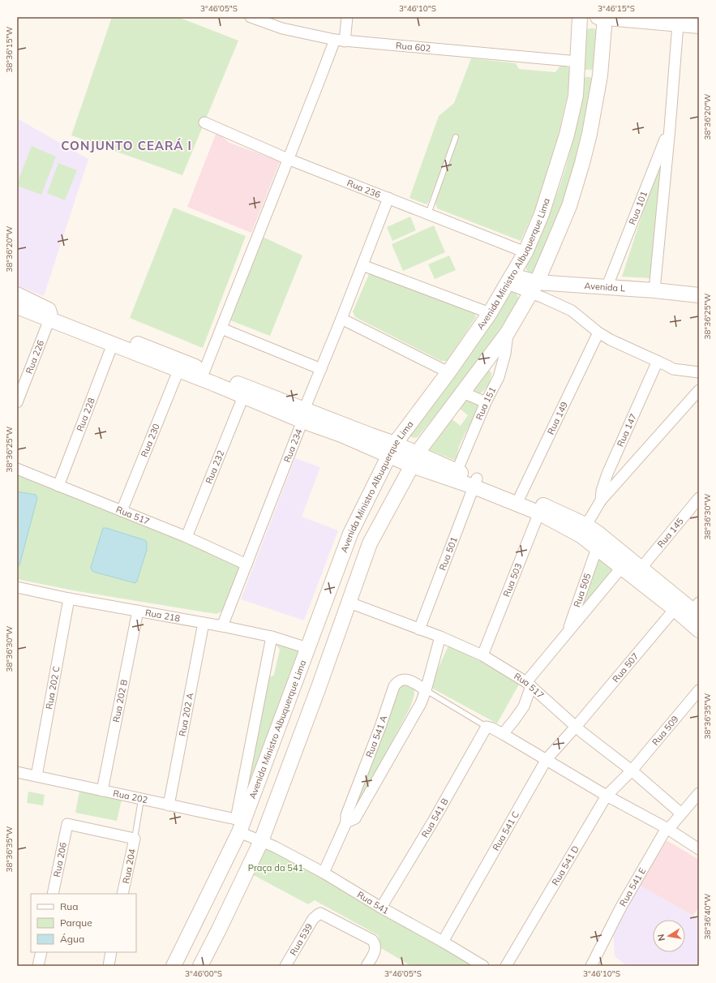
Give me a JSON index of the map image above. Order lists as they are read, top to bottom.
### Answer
{
  "streets": {
    "street": [
      "Rua 602",
      "Rua 236",
      "Rua 101",
      "Avenida Ministro Albuquerque Lima",
      "Avenida L",
      "Rua 226",
      "Rua 151",
      "Rua 228",
      "Rua 149",
      "Rua 147",
      "Rua 230",
      "Rua 234",
      "Rua 232",
      "Rua 517",
      "Rua 145",
      "Rua 501",
      "Rua 503",
      "Rua 505",
      "Rua 218",
      "Rua 507",
      "Rua 202 C",
      "Rua 202 B",
      "Rua 202 A",
      "Rua 509",
      "Rua 541 A",
      "Rua 202",
      "Rua 541 B",
      "Rua 541 C",
      "Rua 206",
      "Rua 541 D",
      "Rua 204",
      "Rua 541 E",
      "Rua 541",
      "Rua 539"
    ]
  },
  "crossings": [
    ["Rua 602", "Avenida Ministro Albuquerque Lima"],
    ["Rua 236", "Avenida Ministro Albuquerque Lima"],
    ["Rua 236", "Rua 234"],
    ["Rua 101", "Avenida L"],
    ["Avenida Ministro Albuquerque Lima", "Avenida L"],
    ["Avenida Ministro Albuquerque Lima", "Rua 151"],
    ["Avenida Ministro Albuquerque Lima", "Rua 517"],
    ["Avenida Ministro Albuquerque Lima", "Rua 218"],
    ["Avenida Ministro Albuquerque Lima", "Rua 202"],
    ["Avenida Ministro Albuquerque Lima", "Rua 541"],
    ["Rua 228", "Rua 517"],
    ["Rua 230", "Rua 517"],
    ["Rua 234", "Rua 517"],
    ["Rua 234", "Rua 218"],
    ["Rua 232", "Rua 517"],
    ["Rua 517", "Rua 501"],
    ["Rua 517", "Rua 503"],
    ["Rua 517", "Rua 505"],
    ["Rua 517", "Rua 507"],
    ["Rua 517", "Rua 509"],
    ["Rua 517", "Rua 541 A"],
    ["Rua 517", "Rua 541 C"],
    ["Rua 517", "Rua 541 D"],
    ["Rua 517", "Rua 541 E"],
    ["Rua 218", "Rua 202 C"],
    ["Rua 218", "Rua 202 B"],
    ["Rua 218", "Rua 202 A"],
    ["Rua 507", "Rua 541 C"],
    ["Rua 202 C", "Rua 202"],
    ["Rua 202 B", "Rua 202"],
    ["Rua 202 A", "Rua 202"],
    ["Rua 509", "Rua 541 D"],
    ["Rua 541 A", "Rua 541"],
    ["Rua 202", "Rua 541"],
    ["Rua 541 B", "Rua 541"],
    ["Rua 541 C", "Rua 541"],
    ["Rua 206", "Rua 204"]
  ],
  "districts": ["CONJUNTO CEARÁ I"],
  "parks": ["Praça da 541"],
  "legend": ["Rua", "Parque", "Água"],
  "north": "left",
  "coordinates": [
    "3°46'05\"S",
    "3°46'10\"S",
    "3°46'15\"S",
    "38°36'15\"W",
    "38°36'20\"W",
    "38°36'25\"W",
    "38°36'30\"W",
    "38°36'35\"W",
    "38°36'40\"W",
    "3°46'00\"S"
  ]
}
